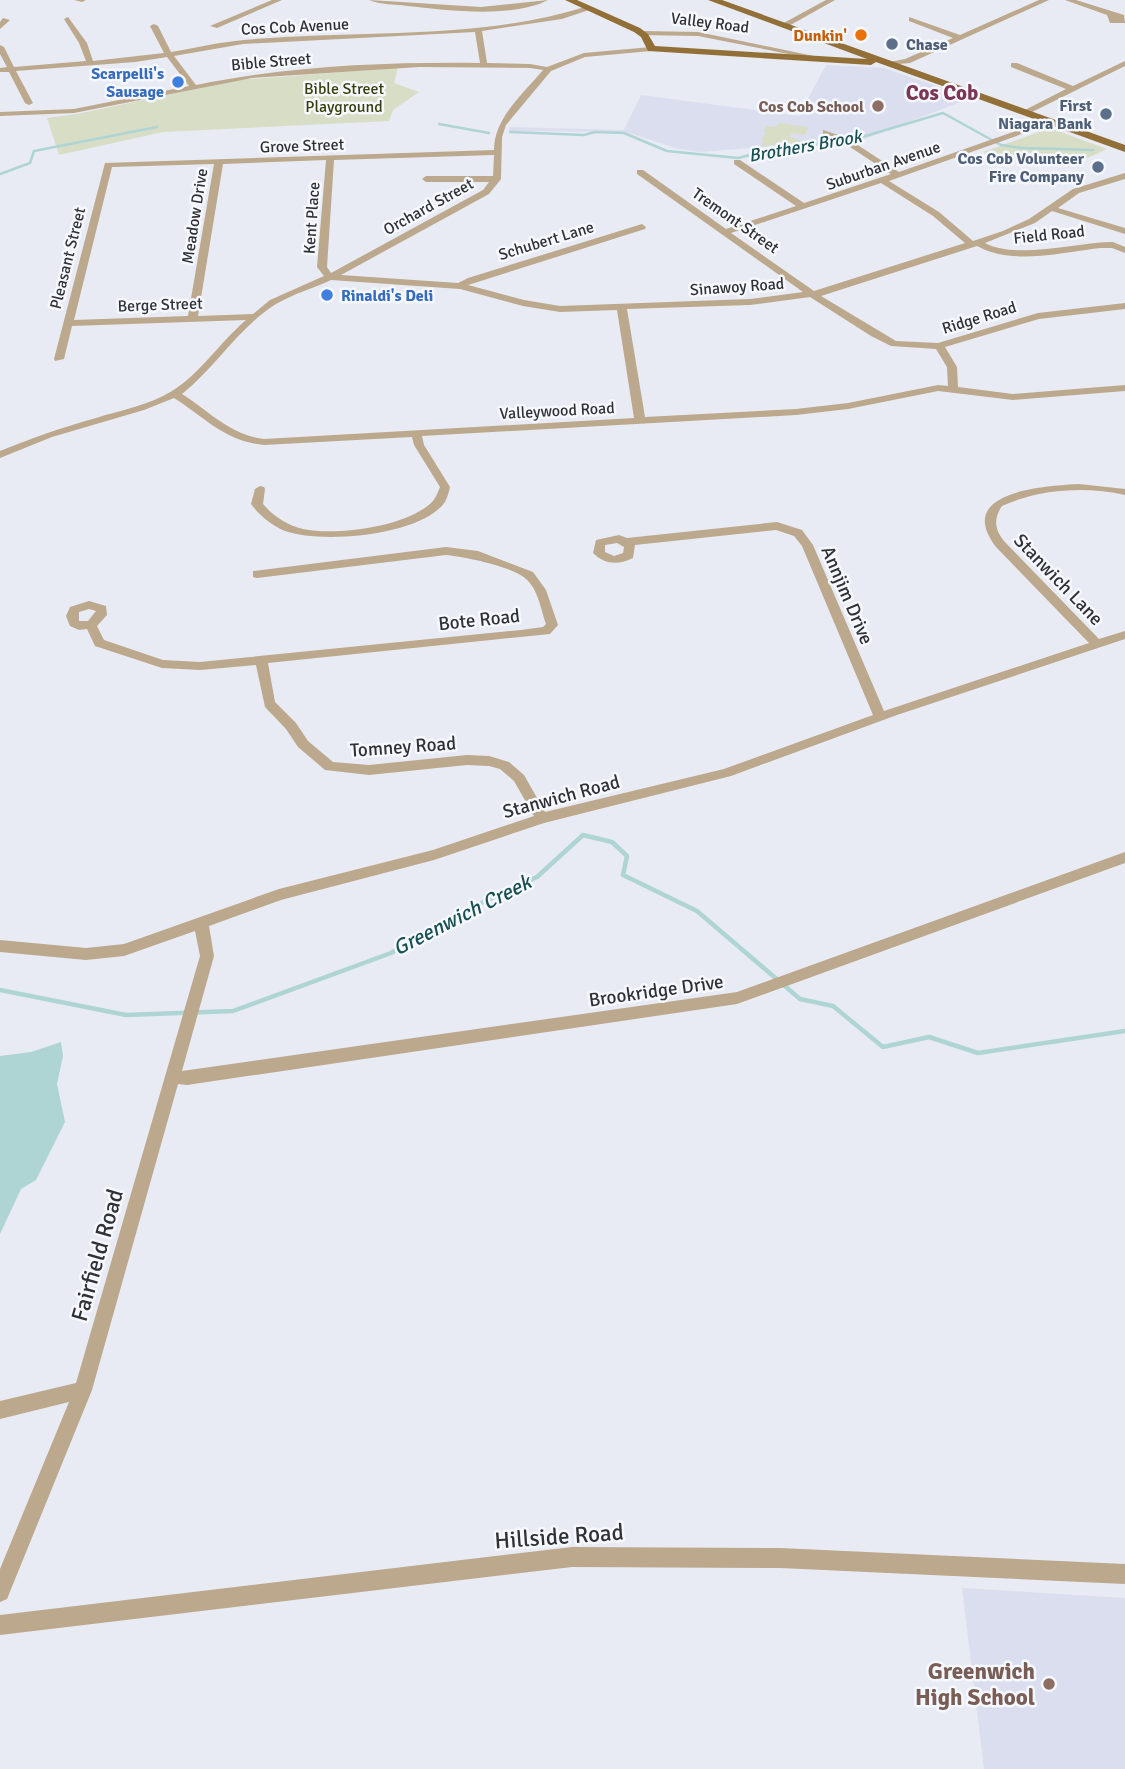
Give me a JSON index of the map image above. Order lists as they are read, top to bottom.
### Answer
{
  "streets": {
    "main road": ["Valley Road", "Orchard Street"],
    "street": [
      "Cos Cob Avenue",
      "Bible Street",
      "Grove Street",
      "Suburban Avenue",
      "Meadow Drive",
      "Kent Place",
      "Tremont Street",
      "Field Road",
      "Schubert Lane",
      "Pleasant Street",
      "Sinawoy Road",
      "Berge Street",
      "Ridge Road",
      "Valleywood Road",
      "Stanwich Lane",
      "Annjim Drive",
      "Bote Road",
      "Tomney Road",
      "Stanwich Road",
      "Brookridge Drive",
      "Fairfield Road",
      "Hillside Road"
    ]
  },
  "crossings": [
    ["Valley Road", "Cos Cob Avenue"],
    ["Valley Road", "Orchard Street"],
    ["Bible Street", "Orchard Street"],
    ["Grove Street", "Orchard Street"],
    ["Grove Street", "Meadow Drive"],
    ["Grove Street", "Kent Place"],
    ["Grove Street", "Pleasant Street"],
    ["Suburban Avenue", "Tremont Street"],
    ["Orchard Street", "Kent Place"],
    ["Orchard Street", "Sinawoy Road"],
    ["Orchard Street", "Berge Street"],
    ["Orchard Street", "Valleywood Road"],
    ["Meadow Drive", "Berge Street"],
    ["Kent Place", "Sinawoy Road"],
    ["Tremont Street", "Sinawoy Road"],
    ["Tremont Street", "Ridge Road"],
    ["Field Road", "Sinawoy Road"],
    ["Schubert Lane", "Sinawoy Road"],
    ["Pleasant Street", "Berge Street"],
    ["Sinawoy Road", "Ridge Road"],
    ["Stanwich Lane", "Stanwich Road"],
    ["Annjim Drive", "Stanwich Road"],
    ["Bote Road", "Tomney Road"],
    ["Tomney Road", "Stanwich Road"],
    ["Stanwich Road", "Fairfield Road"],
    ["Brookridge Drive", "Fairfield Road"]
  ],
  "districts": ["Cos Cob"],
  "water": ["Brothers Brook", "Greenwich Creek"],
  "parks": ["Bible Street Playground"],
  "places": [
    "Dunkin'",
    "Chase",
    "Scarpelli's Sausage",
    "Cos Cob School",
    "First Niagara Bank",
    "Cos Cob Volunteer Fire Company",
    "Rinaldi's Deli",
    "Greenwich High School"
  ]
}
